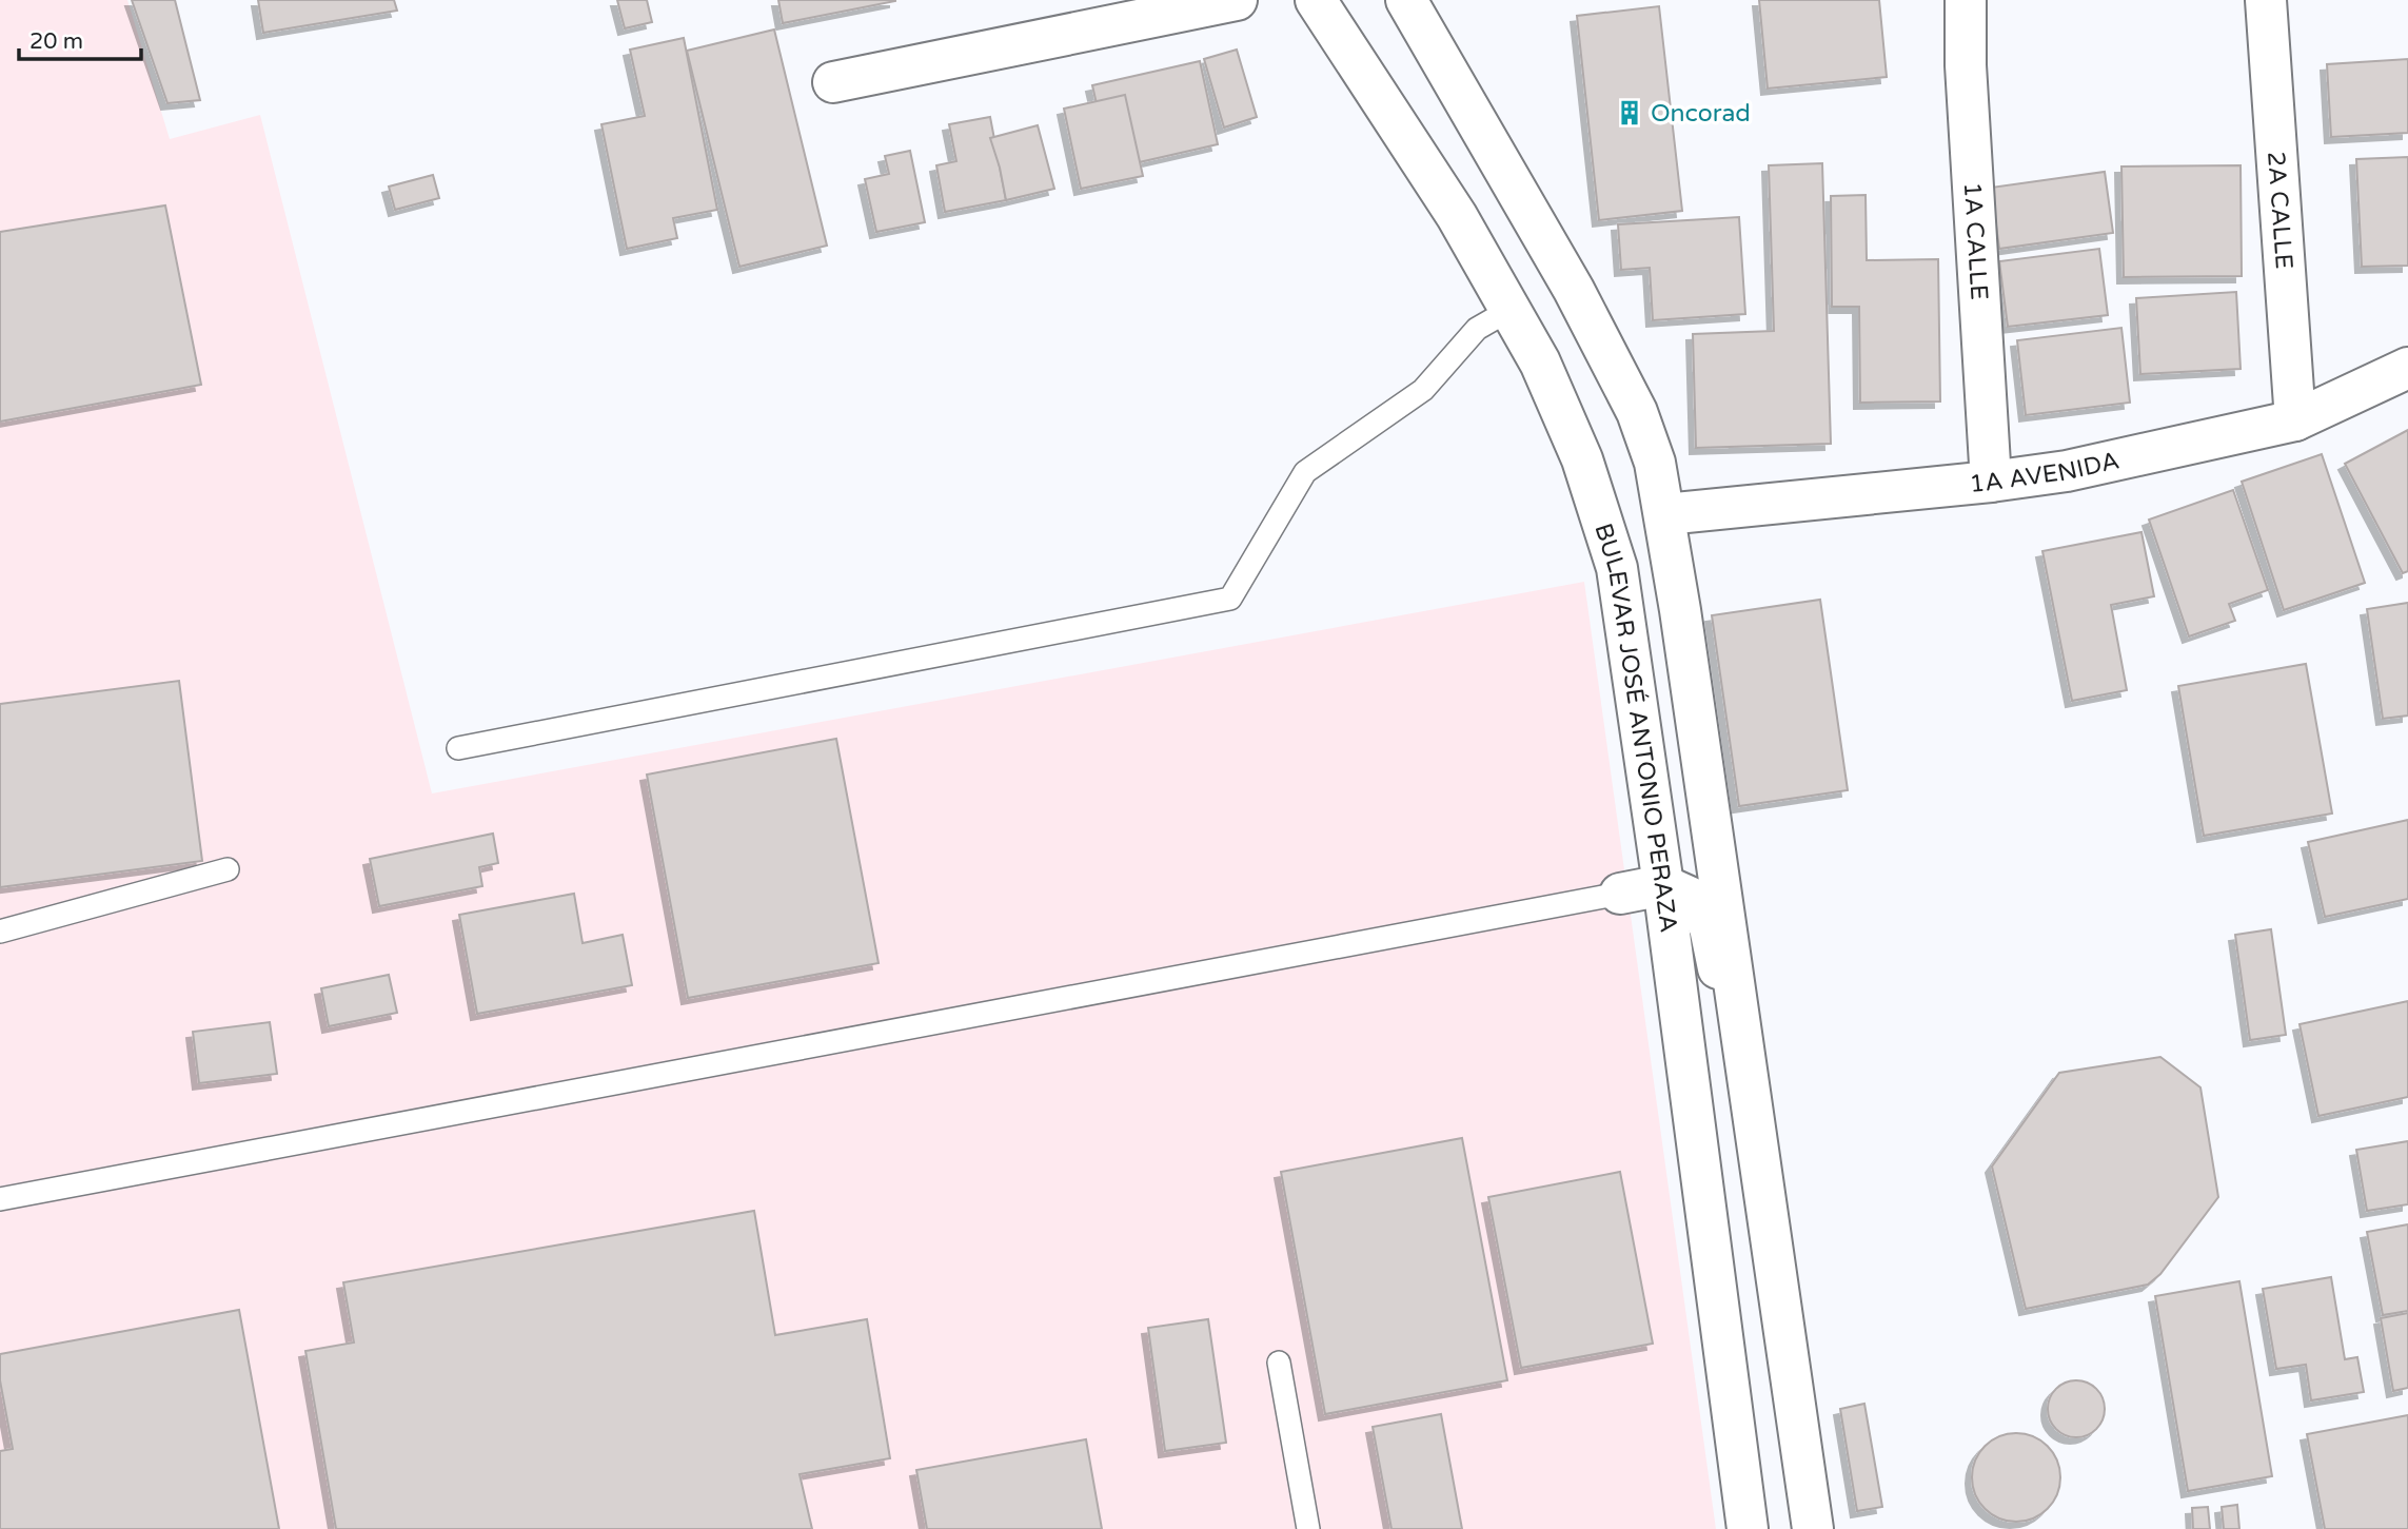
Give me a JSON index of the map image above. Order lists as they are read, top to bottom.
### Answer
{
  "streets": {
    "street": [
      "2A CALLE",
      "1A CALLE",
      "1A AVENIDA",
      "BULEVAR JOSÉ ANTONIO PERAZA"
    ]
  },
  "crossings": [
    ["2A CALLE", "1A AVENIDA"],
    ["1A CALLE", "1A AVENIDA"]
  ],
  "places": {
    "building": ["Oncorad"]
  },
  "scale_bar": "20 m"
}
